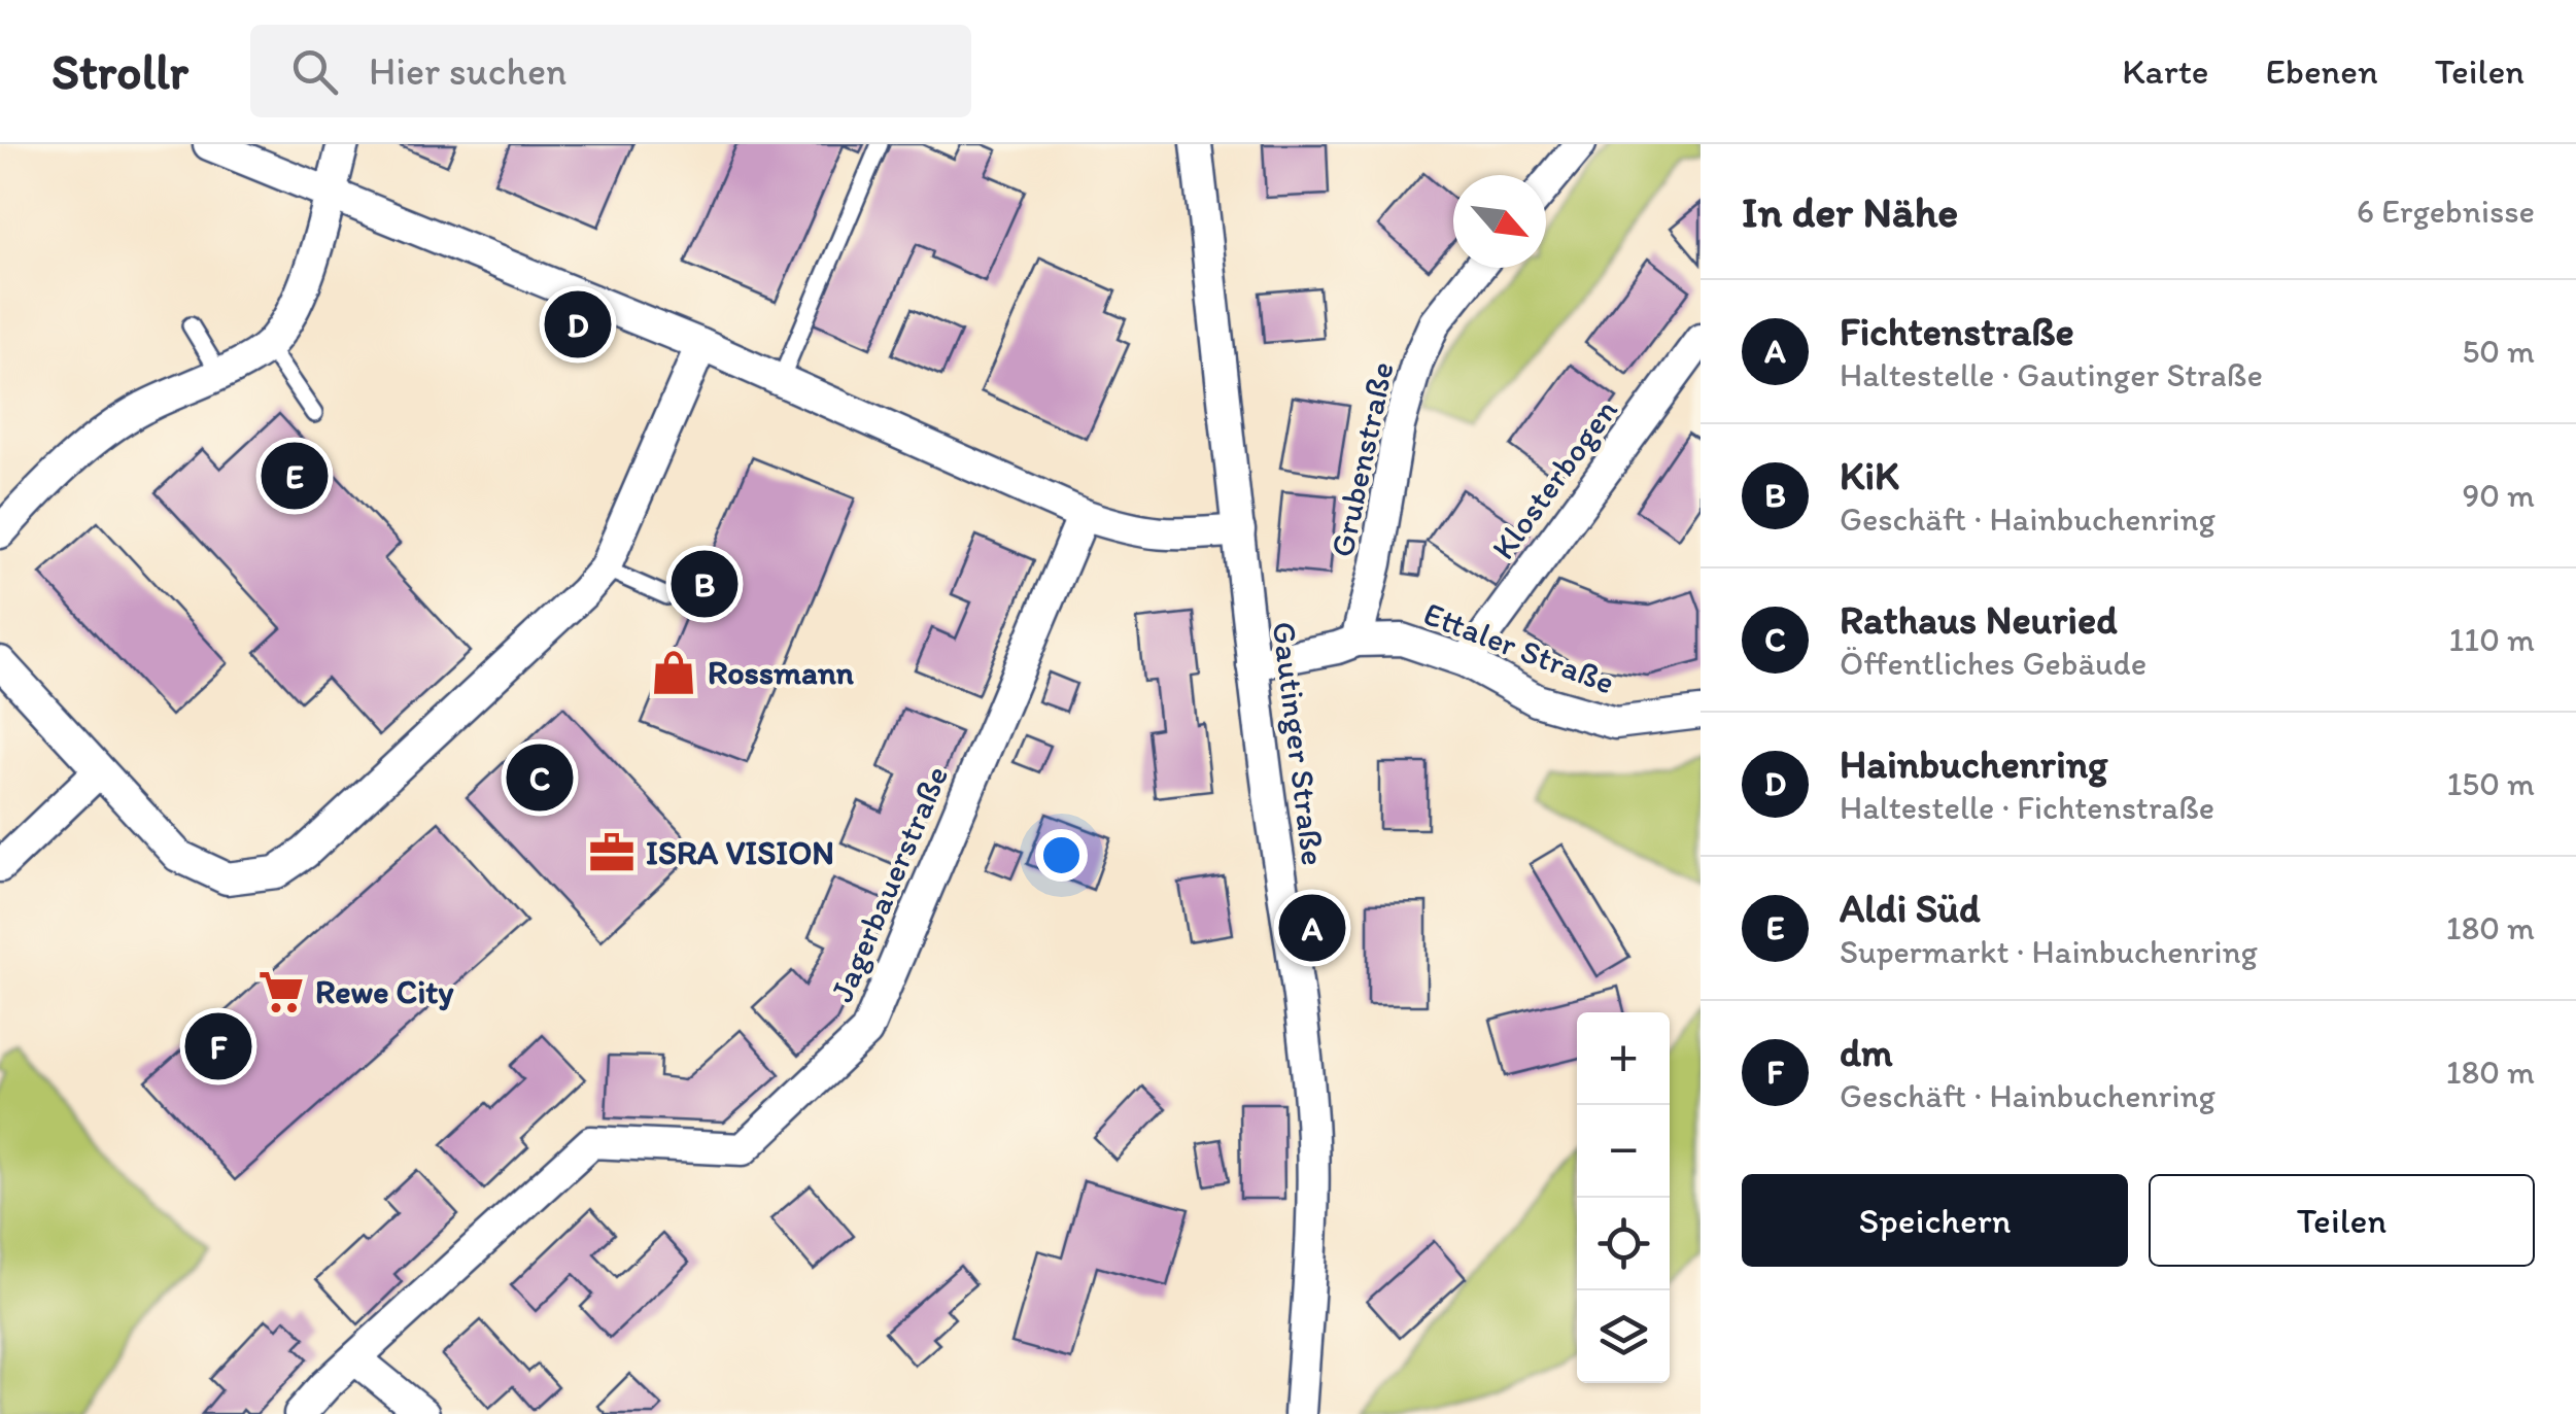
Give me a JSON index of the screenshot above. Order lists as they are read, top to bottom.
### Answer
{
  "streets": {
    "street": [
      "Grubenstraße",
      "Klosterbogen",
      "Ettaler Straße",
      "Gautinger Straße",
      "Jagerbauerstraße"
    ]
  },
  "crossings": [
    ["Grubenstraße", "Ettaler Straße"],
    ["Klosterbogen", "Ettaler Straße"],
    ["Ettaler Straße", "Gautinger Straße"]
  ],
  "places": {
    "shop": ["Rossmann"],
    "office": ["ISRA VISION"],
    "supermarket": ["Rewe City"]
  },
  "north": "bottom right",
  "page": {
    "header": "Strollr",
    "search": "Hier suchen",
    "nav": ["Karte", "Ebenen", "Teilen"],
    "heading": ["In der Nähe", "6 Ergebnisse"],
    "list": [
      {
        "mark": "A",
        "name": "Fichtenstraße",
        "note": "Haltestelle · Gautinger Straße",
        "value": "50 m"
      },
      {
        "mark": "B",
        "name": "KiK",
        "note": "Geschäft · Hainbuchenring",
        "value": "90 m"
      },
      {
        "mark": "C",
        "name": "Rathaus Neuried",
        "note": "Öffentliches Gebäude",
        "value": "110 m"
      },
      {
        "mark": "D",
        "name": "Hainbuchenring",
        "note": "Haltestelle · Fichtenstraße",
        "value": "150 m"
      },
      {
        "mark": "E",
        "name": "Aldi Süd",
        "note": "Supermarkt · Hainbuchenring",
        "value": "180 m"
      },
      {
        "mark": "F",
        "name": "dm",
        "note": "Geschäft · Hainbuchenring",
        "value": "180 m"
      }
    ],
    "pins": [
      "D",
      "E",
      "B",
      "C",
      "A",
      "F"
    ],
    "map_buttons": ["+", "−"],
    "buttons": ["Speichern", "Teilen"]
  }
}
